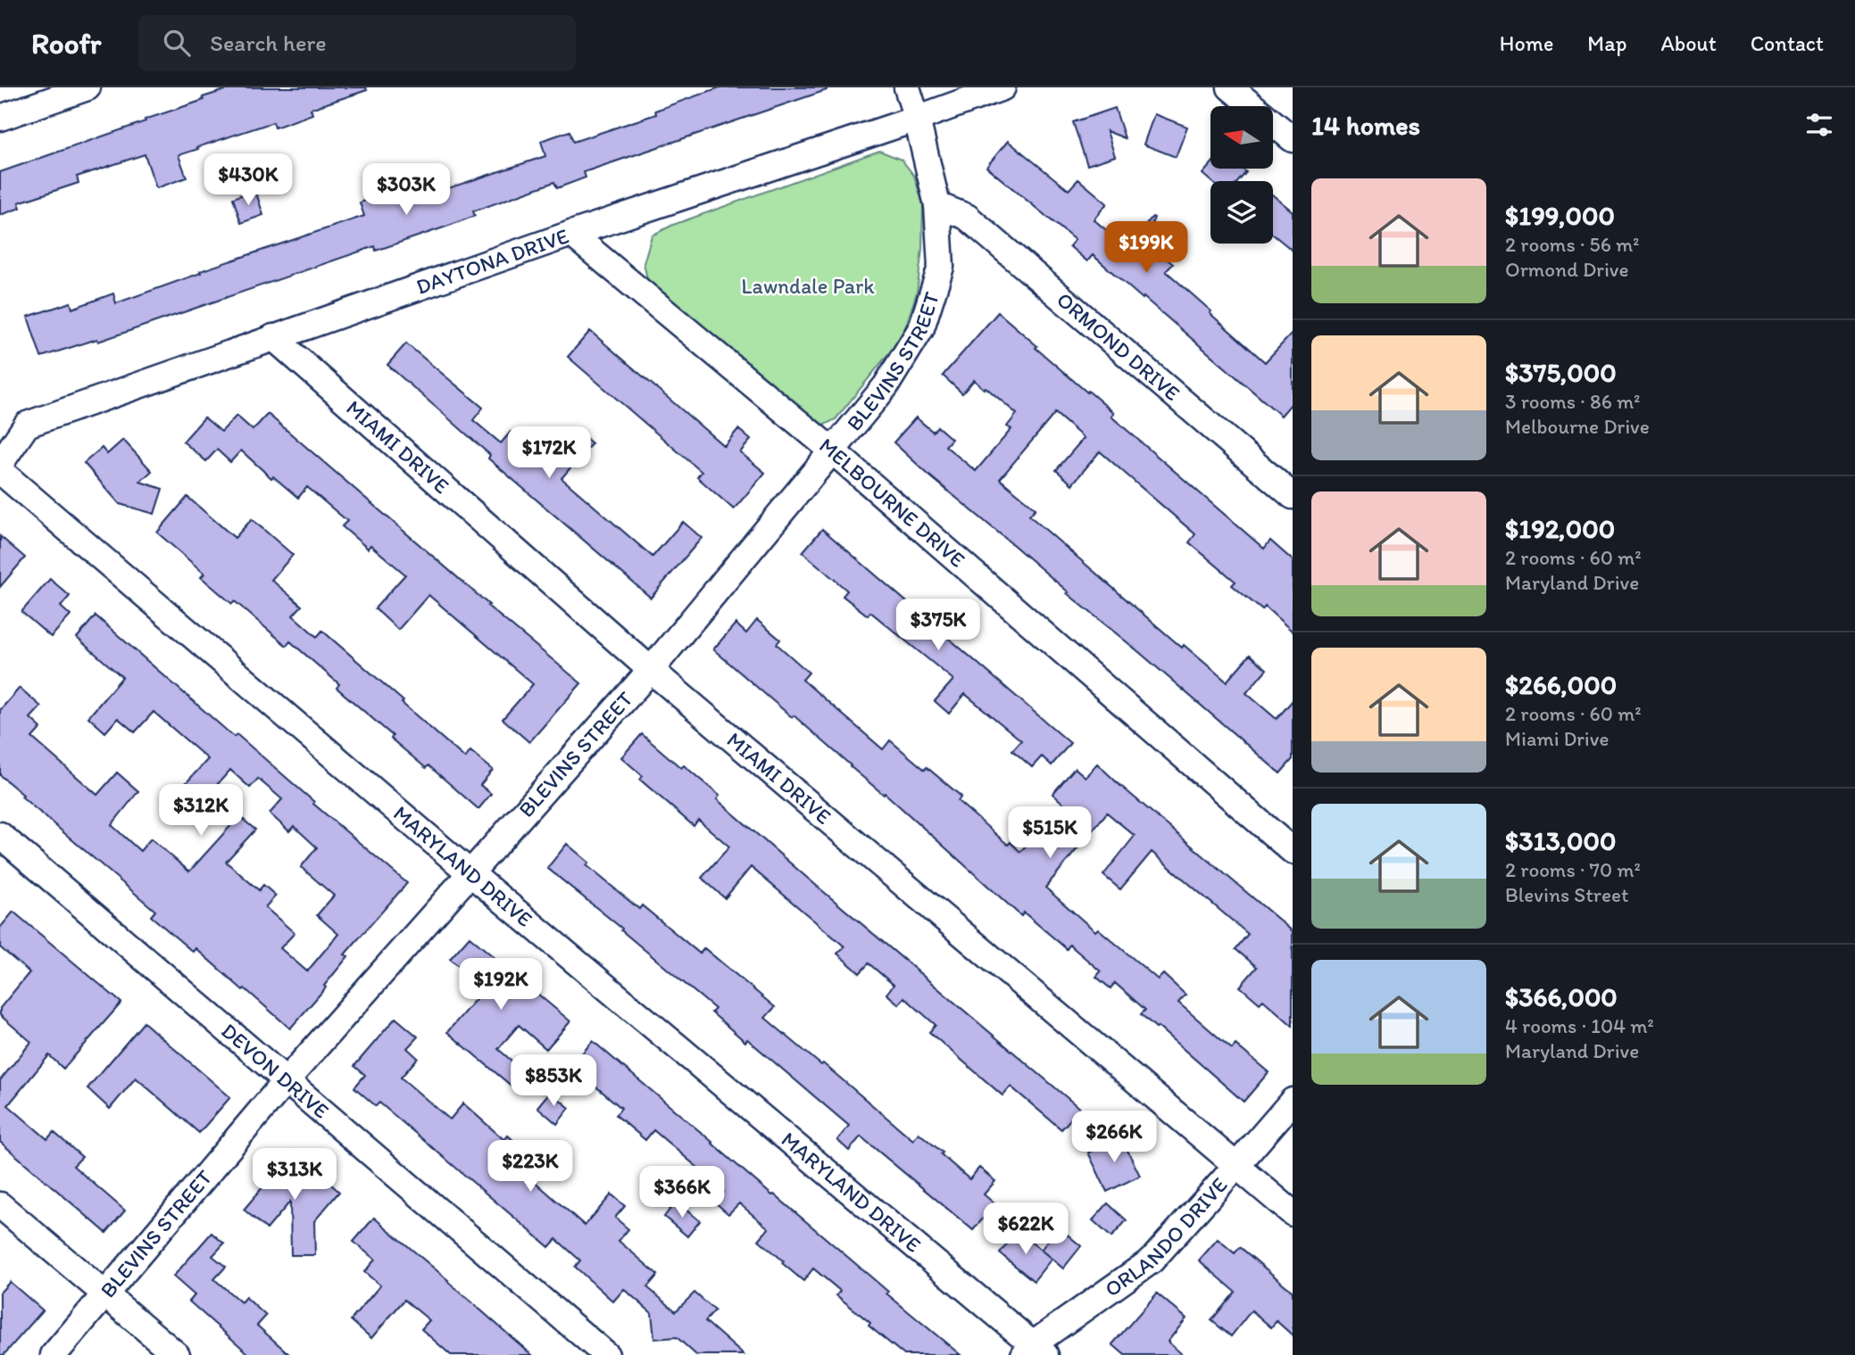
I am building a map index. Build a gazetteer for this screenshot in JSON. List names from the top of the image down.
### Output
{
  "streets": {
    "street": [
      "DAYTONA DRIVE",
      "ORMOND DRIVE",
      "BLEVINS STREET",
      "MIAMI DRIVE",
      "MELBOURNE DRIVE",
      "MARYLAND DRIVE",
      "DEVON DRIVE",
      "ORLANDO DRIVE"
    ]
  },
  "crossings": [
    ["DAYTONA DRIVE", "BLEVINS STREET"],
    ["DAYTONA DRIVE", "MIAMI DRIVE"],
    ["DAYTONA DRIVE", "MELBOURNE DRIVE"],
    ["ORMOND DRIVE", "BLEVINS STREET"],
    ["BLEVINS STREET", "MIAMI DRIVE"],
    ["BLEVINS STREET", "MELBOURNE DRIVE"],
    ["BLEVINS STREET", "MARYLAND DRIVE"],
    ["BLEVINS STREET", "DEVON DRIVE"],
    ["MIAMI DRIVE", "ORLANDO DRIVE"],
    ["MARYLAND DRIVE", "ORLANDO DRIVE"]
  ],
  "parks": ["Lawndale Park"],
  "north": "left",
  "page": {
    "header": "Roofr",
    "search": "Search here",
    "nav": [
      "Home",
      "Map",
      "About",
      "Contact"
    ],
    "heading": "14 homes",
    "price": [
      "$430K",
      "$303K",
      "$199K",
      "$172K",
      "$375K",
      "$312K",
      "$515K",
      "$192K",
      "$853K",
      "$266K",
      "$223K",
      "$313K",
      "$366K",
      "$622K"
    ],
    "list": [
      {
        "name": "$199,000",
        "note": "2 rooms · 56 m² · Ormond Drive"
      },
      {
        "name": "$375,000",
        "note": "3 rooms · 86 m² · Melbourne Drive"
      },
      {
        "name": "$192,000",
        "note": "2 rooms · 60 m² · Maryland Drive"
      },
      {
        "name": "$266,000",
        "note": "2 rooms · 60 m² · Miami Drive"
      },
      {
        "name": "$313,000",
        "note": "2 rooms · 70 m² · Blevins Street"
      },
      {
        "name": "$366,000",
        "note": "4 rooms · 104 m² · Maryland Drive"
      }
    ]
  }
}
